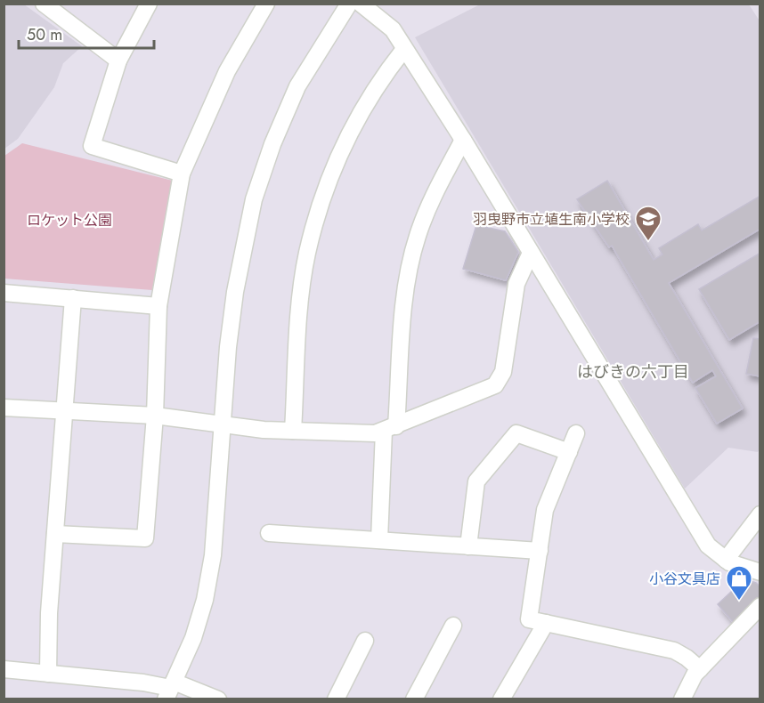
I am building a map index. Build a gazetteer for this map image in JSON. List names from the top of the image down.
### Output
{
  "districts": ["はびきの六丁目"],
  "parks": ["ロケット公園"],
  "places": {
    "school or university": ["羽曳野市立埴生南小学校"],
    "shop": ["小谷文具店"]
  },
  "scale_bar": "50 m"
}
